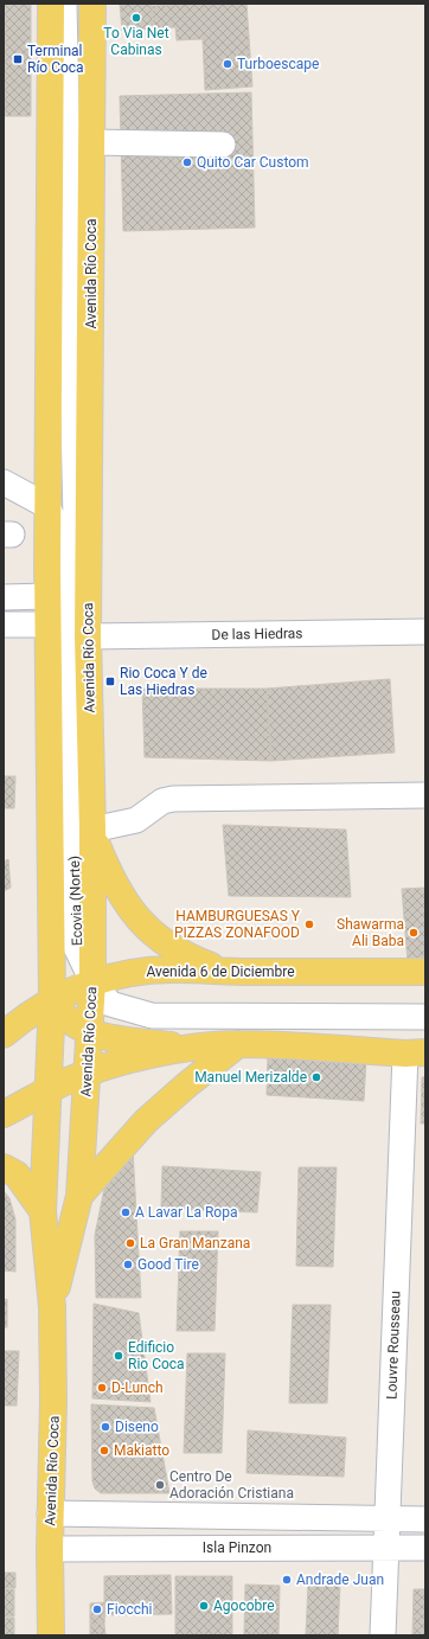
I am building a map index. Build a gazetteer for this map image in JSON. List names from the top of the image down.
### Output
{
  "streets": {
    "main road": ["Avenida Río Coca", "Avenida 6 de Diciembre"],
    "street": [
      "De las Hiedras",
      "Ecovia (Norte)",
      "Louvre Rousseau",
      "Isla Pinzon"
    ]
  },
  "crossings": [
    ["Avenida Río Coca", "De las Hiedras"],
    ["Avenida Río Coca", "Ecovia (Norte)"],
    ["Avenida Río Coca", "Avenida 6 de Diciembre"],
    ["Avenida Río Coca", "Isla Pinzon"],
    ["Ecovia (Norte)", "Avenida 6 de Diciembre"],
    ["Louvre Rousseau", "Isla Pinzon"]
  ],
  "places": {
    "other": [
      "To Via Net Cabinas",
      "Turboescape",
      "Quito Car Custom",
      "HAMBURGUESAS Y PIZZAS ZONAFOOD",
      "Shawarma Ali Baba",
      "Manuel Merizalde",
      "A Lavar La Ropa",
      "La Gran Manzana",
      "Good Tire",
      "Edificio Rio Coca",
      "D-Lunch",
      "Diseno",
      "Makiatto",
      "Centro De Adoración Cristiana",
      "Andrade Juan",
      "Agocobre",
      "Fiocchi"
    ],
    "transit": ["Terminal Río Coca", "Rio Coca Y de Las Hiedras"]
  }
}
